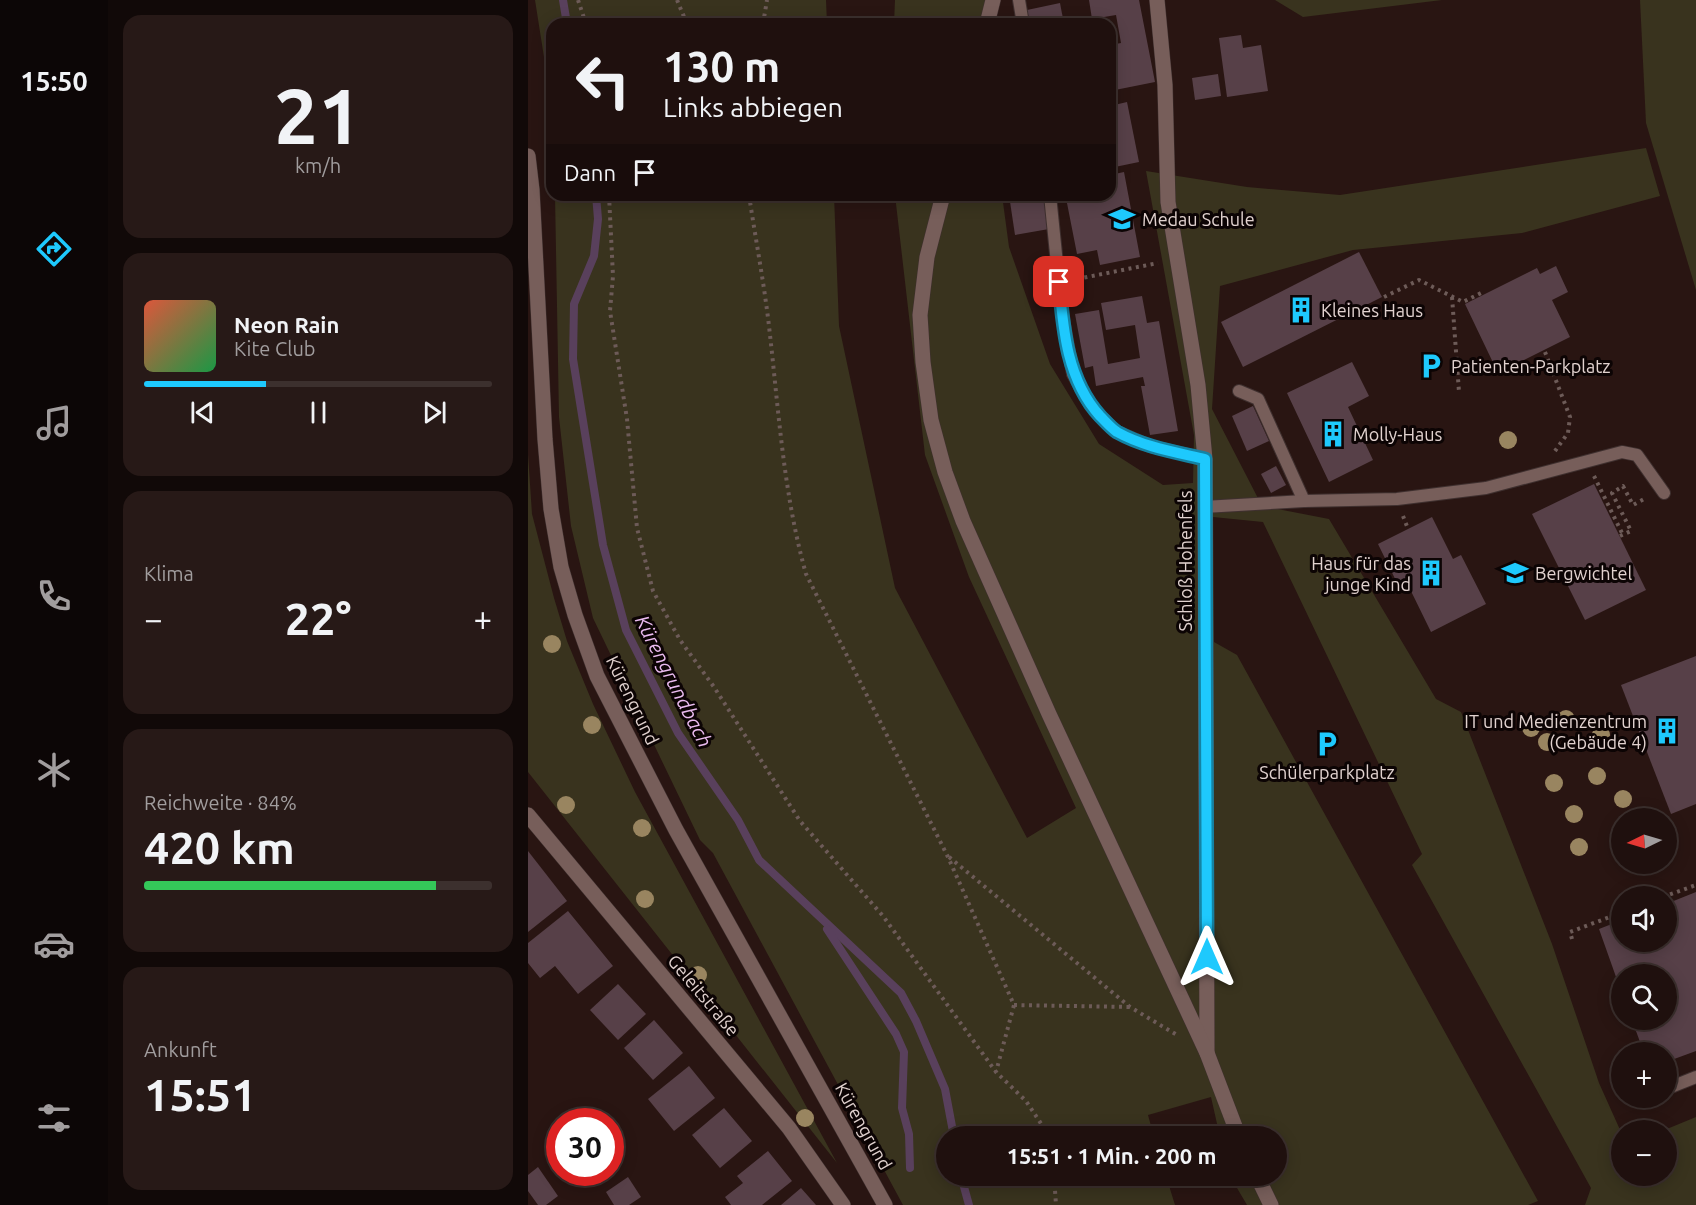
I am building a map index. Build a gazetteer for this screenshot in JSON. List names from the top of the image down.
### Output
{
  "streets": {
    "street": ["Schloß Hohenfels", "Kürengrund", "Geleitstraße"]
  },
  "water": ["Kürengrundbach"],
  "places": {
    "school or university": ["Medau Schule", "Bergwichtel"],
    "building": [
      "Kleines Haus",
      "Molly-Haus",
      "Haus für das junge Kind",
      "IT und Medienzentrum (Gebäude 4)"
    ],
    "parking": ["Patienten-Parkplatz", "Schülerparkplatz"]
  },
  "north": "left",
  "page": {
    "tabs": "15:50",
    "tile": [
      ["21", "km/h"],
      "Klima",
      ["Reichweite · 84%", "420 km"],
      ["Ankunft", "15:51"]
    ],
    "turn": ["130 m", "Links abbiegen"],
    "then": "Dann",
    "song": ["Neon Rain", "Kite Club"],
    "heat": ["−", "22°", "+"],
    "map_buttons": ["+", "−"],
    "limit": "30",
    "trip": "15:51 · 1 Min. · 200 m"
  }
}
